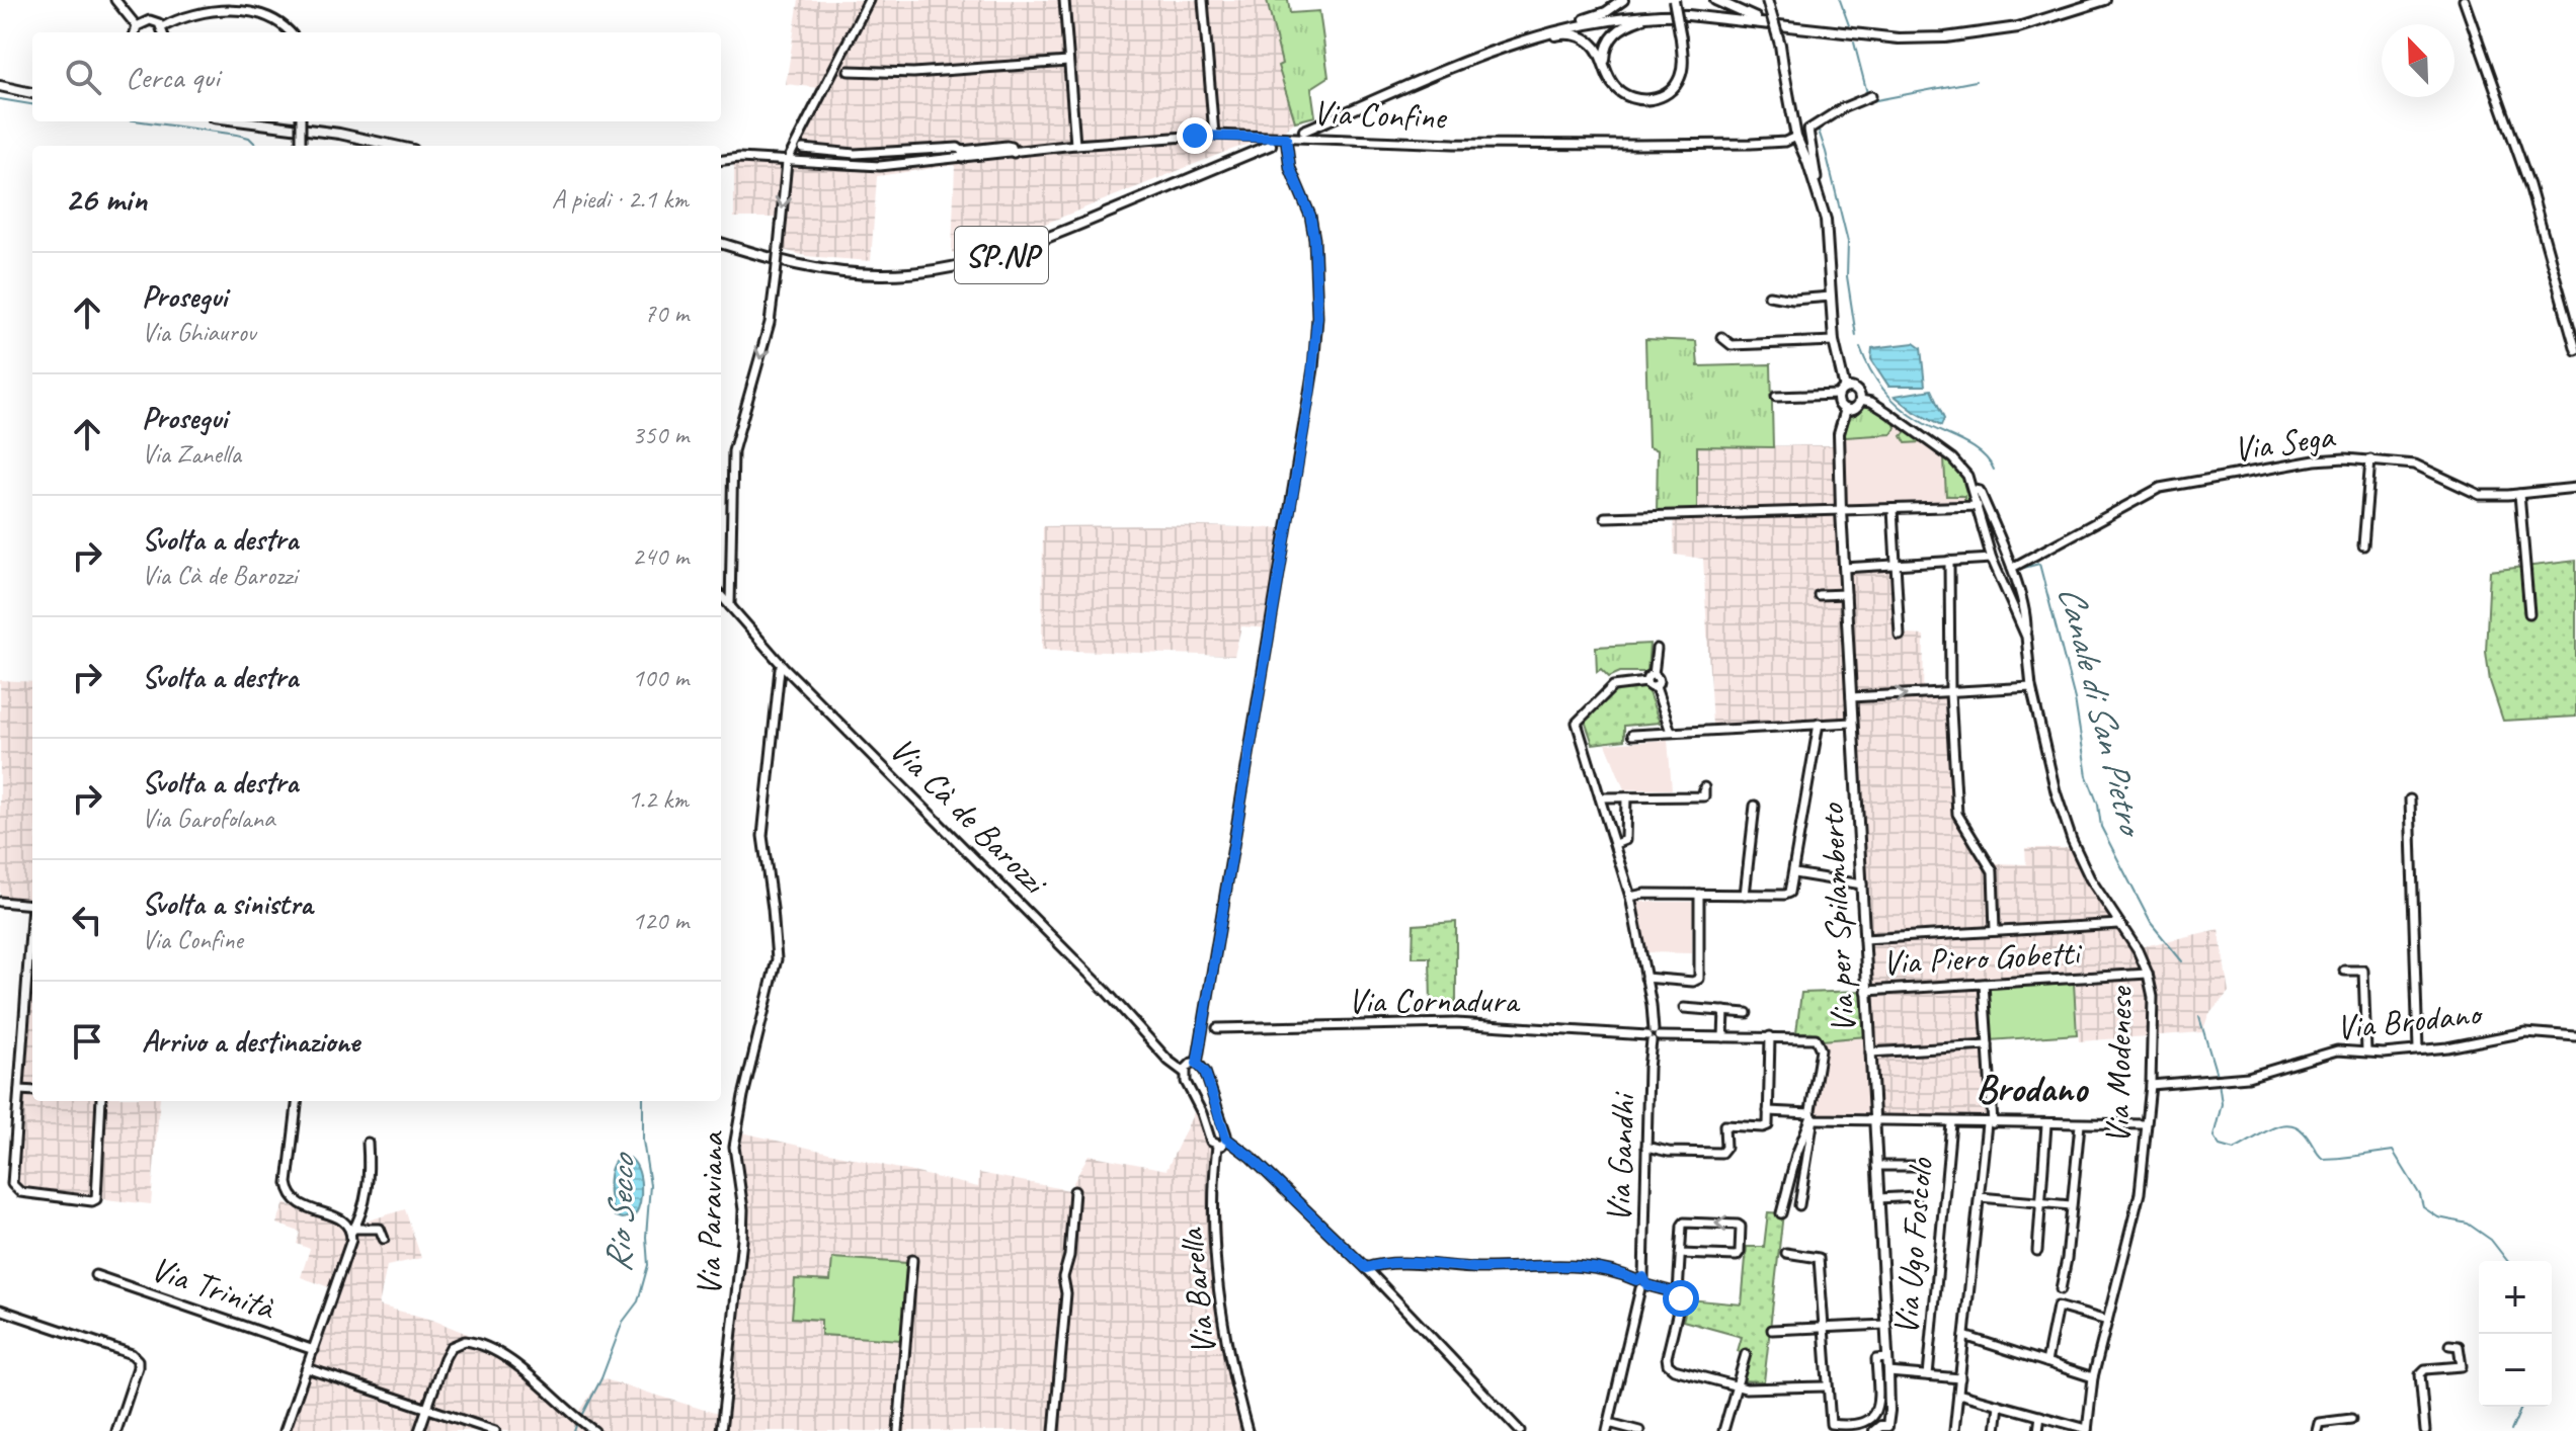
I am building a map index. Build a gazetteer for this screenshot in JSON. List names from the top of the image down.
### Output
{
  "streets": {
    "main road": ["SP.NP", "Via per Spilamberto"],
    "street": [
      "Via Confine",
      "Via Sega",
      "Via Cà de Barozzi",
      "Via Piero Gobetti",
      "Via Cornadura",
      "Via Brodano",
      "Via Modenese",
      "Via Gandhi",
      "Via Paraviana",
      "Via Ugo Foscolo",
      "Via Trinità",
      "Via Barella"
    ]
  },
  "crossings": [
    ["Via Cà de Barozzi", "Via Paraviana"],
    ["Via per Spilamberto", "Via Piero Gobetti"],
    ["Via per Spilamberto", "Via Modenese"],
    ["Via Piero Gobetti", "Via Modenese"],
    ["Via Cornadura", "Via Gandhi"],
    ["Via Brodano", "Via Modenese"]
  ],
  "districts": ["Brodano"],
  "water": ["Canale di San Pietro", "Rio Secco"],
  "north": "top left",
  "page": {
    "search": "Cerca qui",
    "heading": ["26 min", "A piedi · 2.1 km"],
    "list": [
      ["Prosegui", "Via Ghiaurov", "70 m"],
      ["Prosegui", "Via Zanella", "350 m"],
      ["Svolta a destra", "Via Cà de Barozzi", "240 m"],
      ["Svolta a destra", "100 m"],
      ["Svolta a destra", "Via Garofolana", "1.2 km"],
      ["Svolta a sinistra", "Via Confine", "120 m"],
      "Arrivo a destinazione"
    ],
    "map_buttons": ["+", "−"]
  }
}
